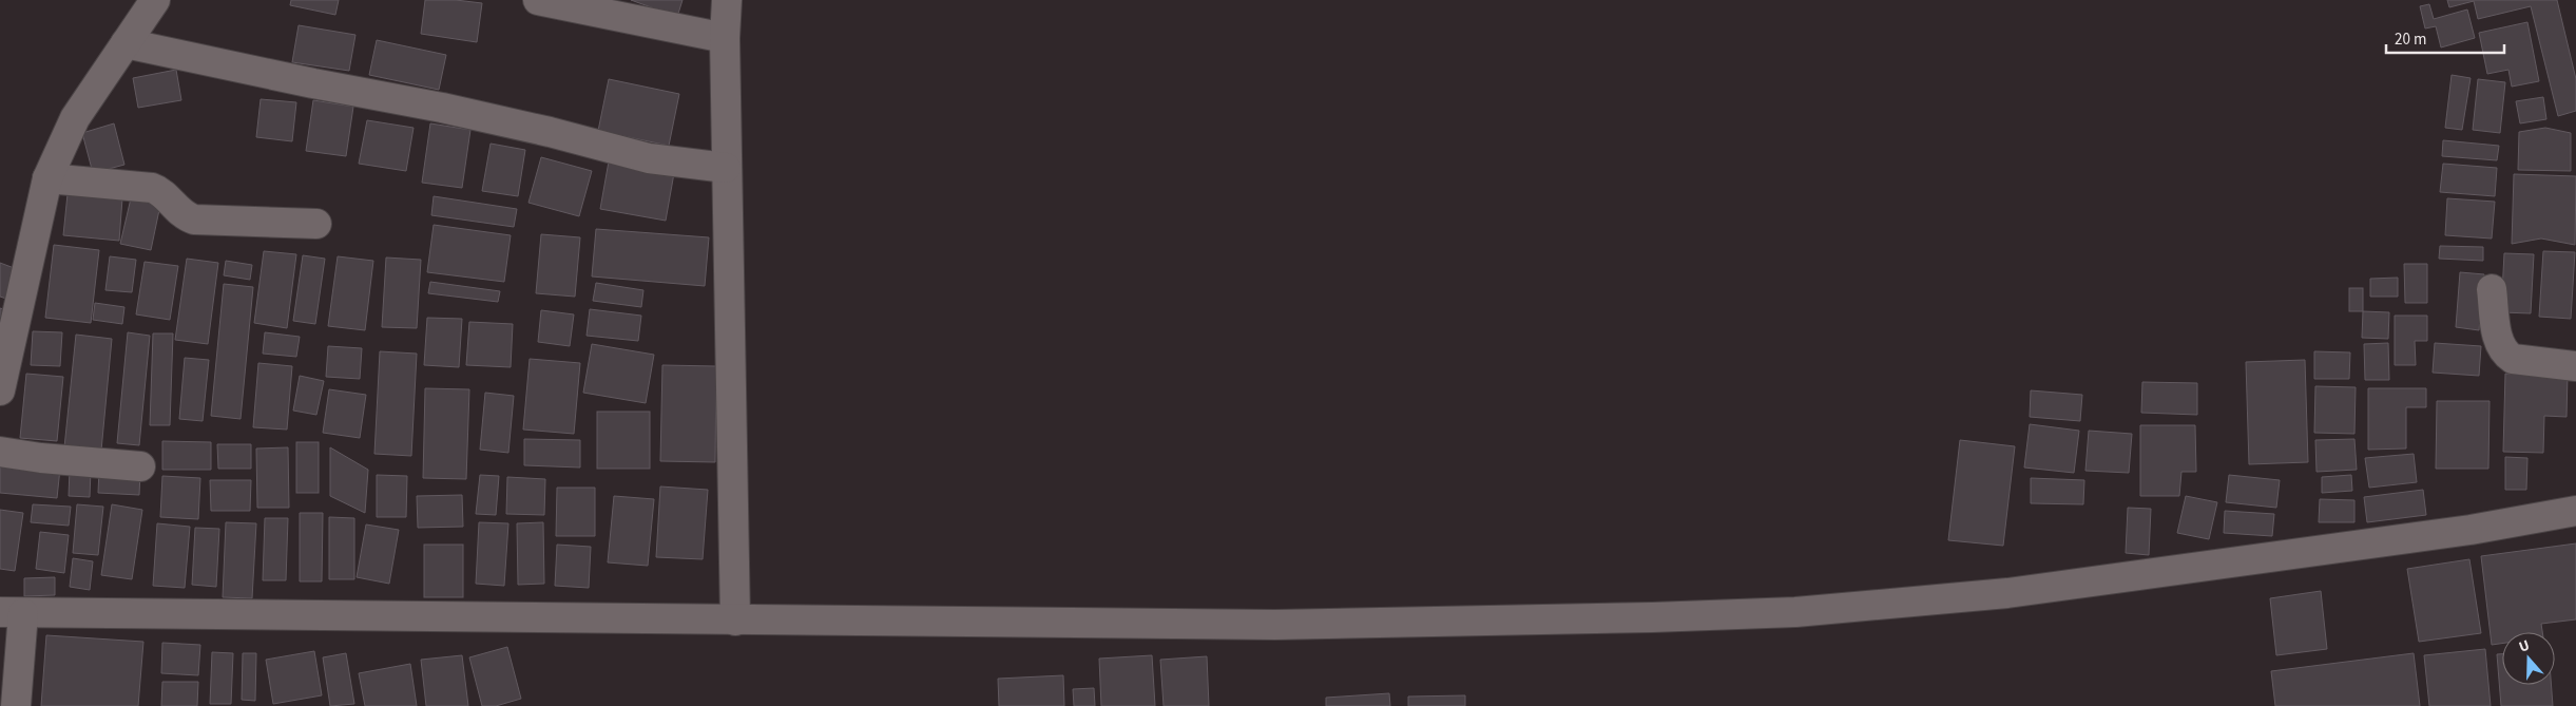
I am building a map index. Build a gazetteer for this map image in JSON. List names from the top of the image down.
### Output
{
  "scale_bar": "20 m",
  "north": "top"
}
